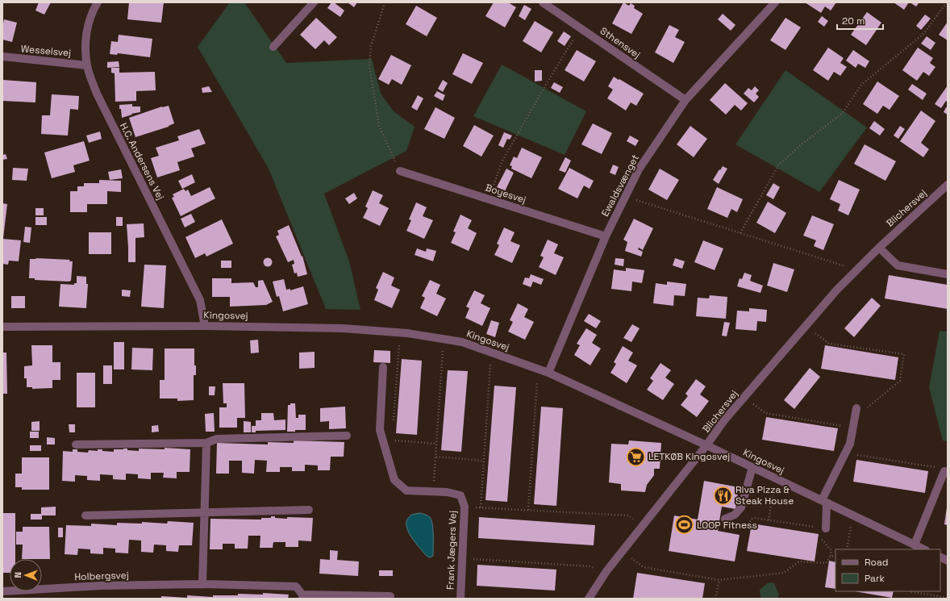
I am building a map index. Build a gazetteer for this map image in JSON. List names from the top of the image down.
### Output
{
  "streets": {
    "street": [
      "Sthensvej",
      "Wesselsvej",
      "H.C. Andersens Vej",
      "Ewaldsvænget",
      "Boyesvej",
      "Blichersvej",
      "Kingosvej",
      "Frank Jægers Vej",
      "Holbergsvej"
    ]
  },
  "crossings": [
    ["Sthensvej", "Ewaldsvænget"],
    ["Wesselsvej", "H.C. Andersens Vej"],
    ["H.C. Andersens Vej", "Kingosvej"],
    ["Ewaldsvænget", "Boyesvej"],
    ["Ewaldsvænget", "Kingosvej"],
    ["Blichersvej", "Kingosvej"]
  ],
  "places": {
    "supermarket": ["LETKØB Kingosvej"],
    "restaurant": ["Riva Pizza & Steak House"],
    "sports": ["LOOP Fitness"]
  },
  "legend": ["Road", "Park"],
  "scale_bar": "20 m",
  "north": "left"
}
